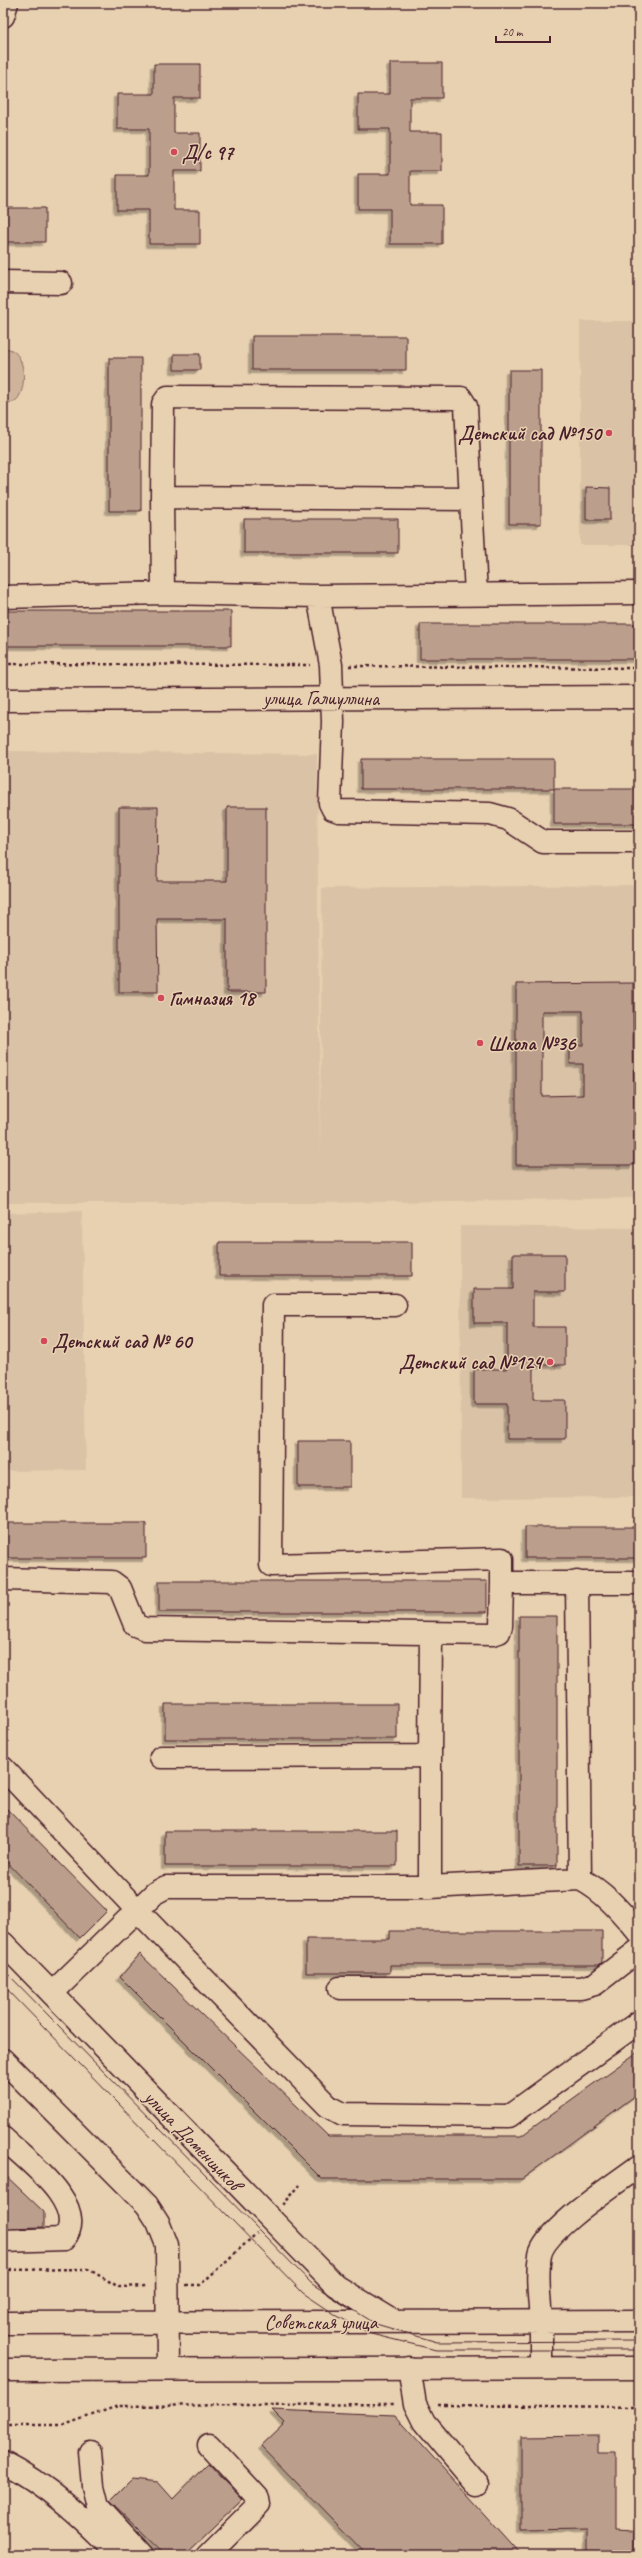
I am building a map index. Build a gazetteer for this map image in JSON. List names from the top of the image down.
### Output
{
  "streets": {
    "main road": ["улица Галиуллина", "улица Доменщиков", "Советская улица"]
  },
  "crossings": [
    ["улица Доменщиков", "Советская улица"]
  ],
  "places": [
    "Д/с 97",
    "Детский сад №150",
    "Гимназия 18",
    "Школа №36",
    "Детский сад № 60",
    "Детский сад №124"
  ],
  "scale_bar": "20 m"
}
